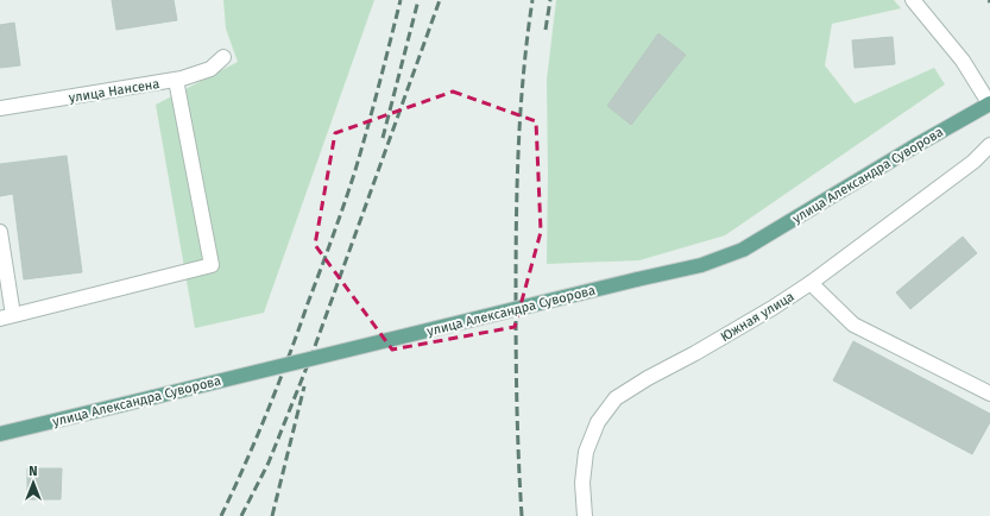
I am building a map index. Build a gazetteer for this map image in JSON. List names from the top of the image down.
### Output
{
  "streets": {
    "main road": ["улица Александра Суворова"],
    "street": ["улица Нансена", "Южная улица"]
  },
  "north": "top"
}
